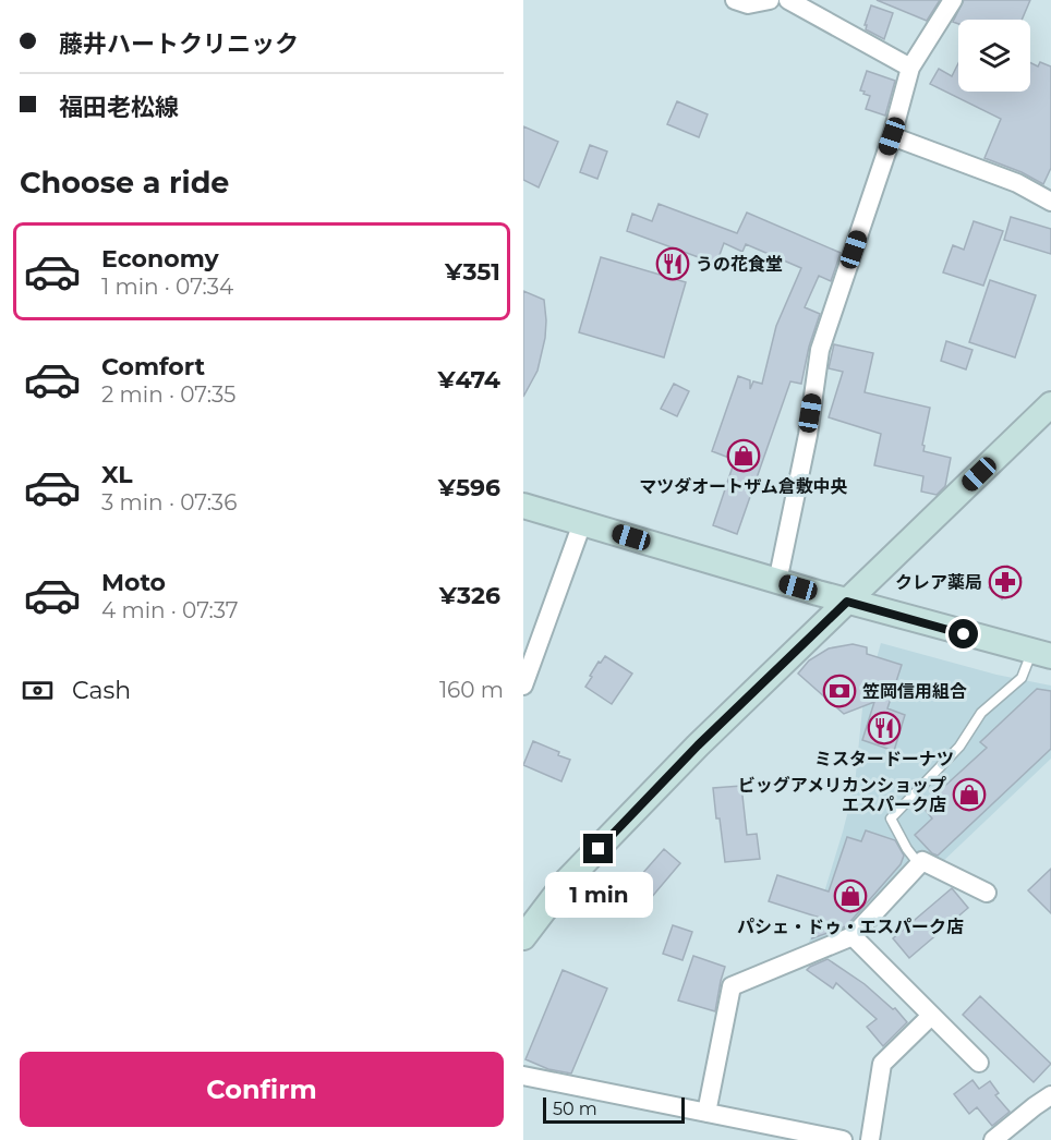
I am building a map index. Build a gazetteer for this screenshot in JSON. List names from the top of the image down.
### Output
{
  "places": {
    "restaurant": ["うの花食堂", "ミスタードーナツ"],
    "shop": ["マツダオートザム倉敷中央", "ビッグアメリカンショップ エスパーク店", "パシェ・ドゥ・エスパーク店"],
    "pharmacy": ["クレア薬局"],
    "bank": ["笠岡信用組合"]
  },
  "scale_bar": "50 m",
  "page": {
    "banner": ["藤井ハートクリニック", "福田老松線"],
    "heading": "Choose a ride",
    "list": [
      {
        "name": "Economy",
        "note": "1 min · 07:34",
        "value": "¥351"
      },
      {
        "name": "Comfort",
        "note": "2 min · 07:35",
        "value": "¥474"
      },
      {
        "name": "XL",
        "note": "3 min · 07:36",
        "value": "¥596"
      },
      {
        "name": "Moto",
        "note": "4 min · 07:37",
        "value": "¥326"
      }
    ],
    "pay": ["Cash", "160 m"],
    "bubble": "1 min",
    "buttons": "Confirm",
    "scale": "50 m"
  }
}
